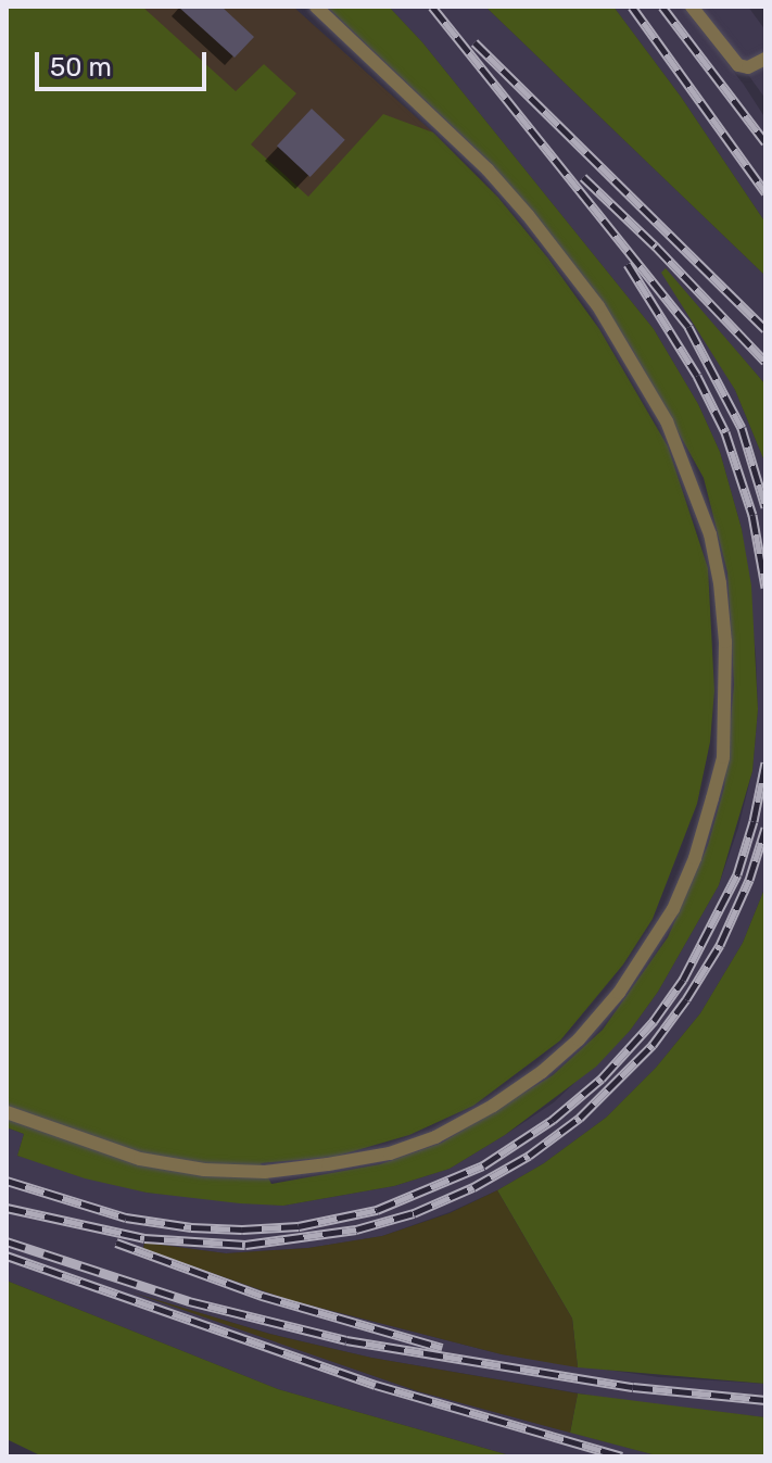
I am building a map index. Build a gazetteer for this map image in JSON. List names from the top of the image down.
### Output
{
  "scale_bar": "50 m"
}
